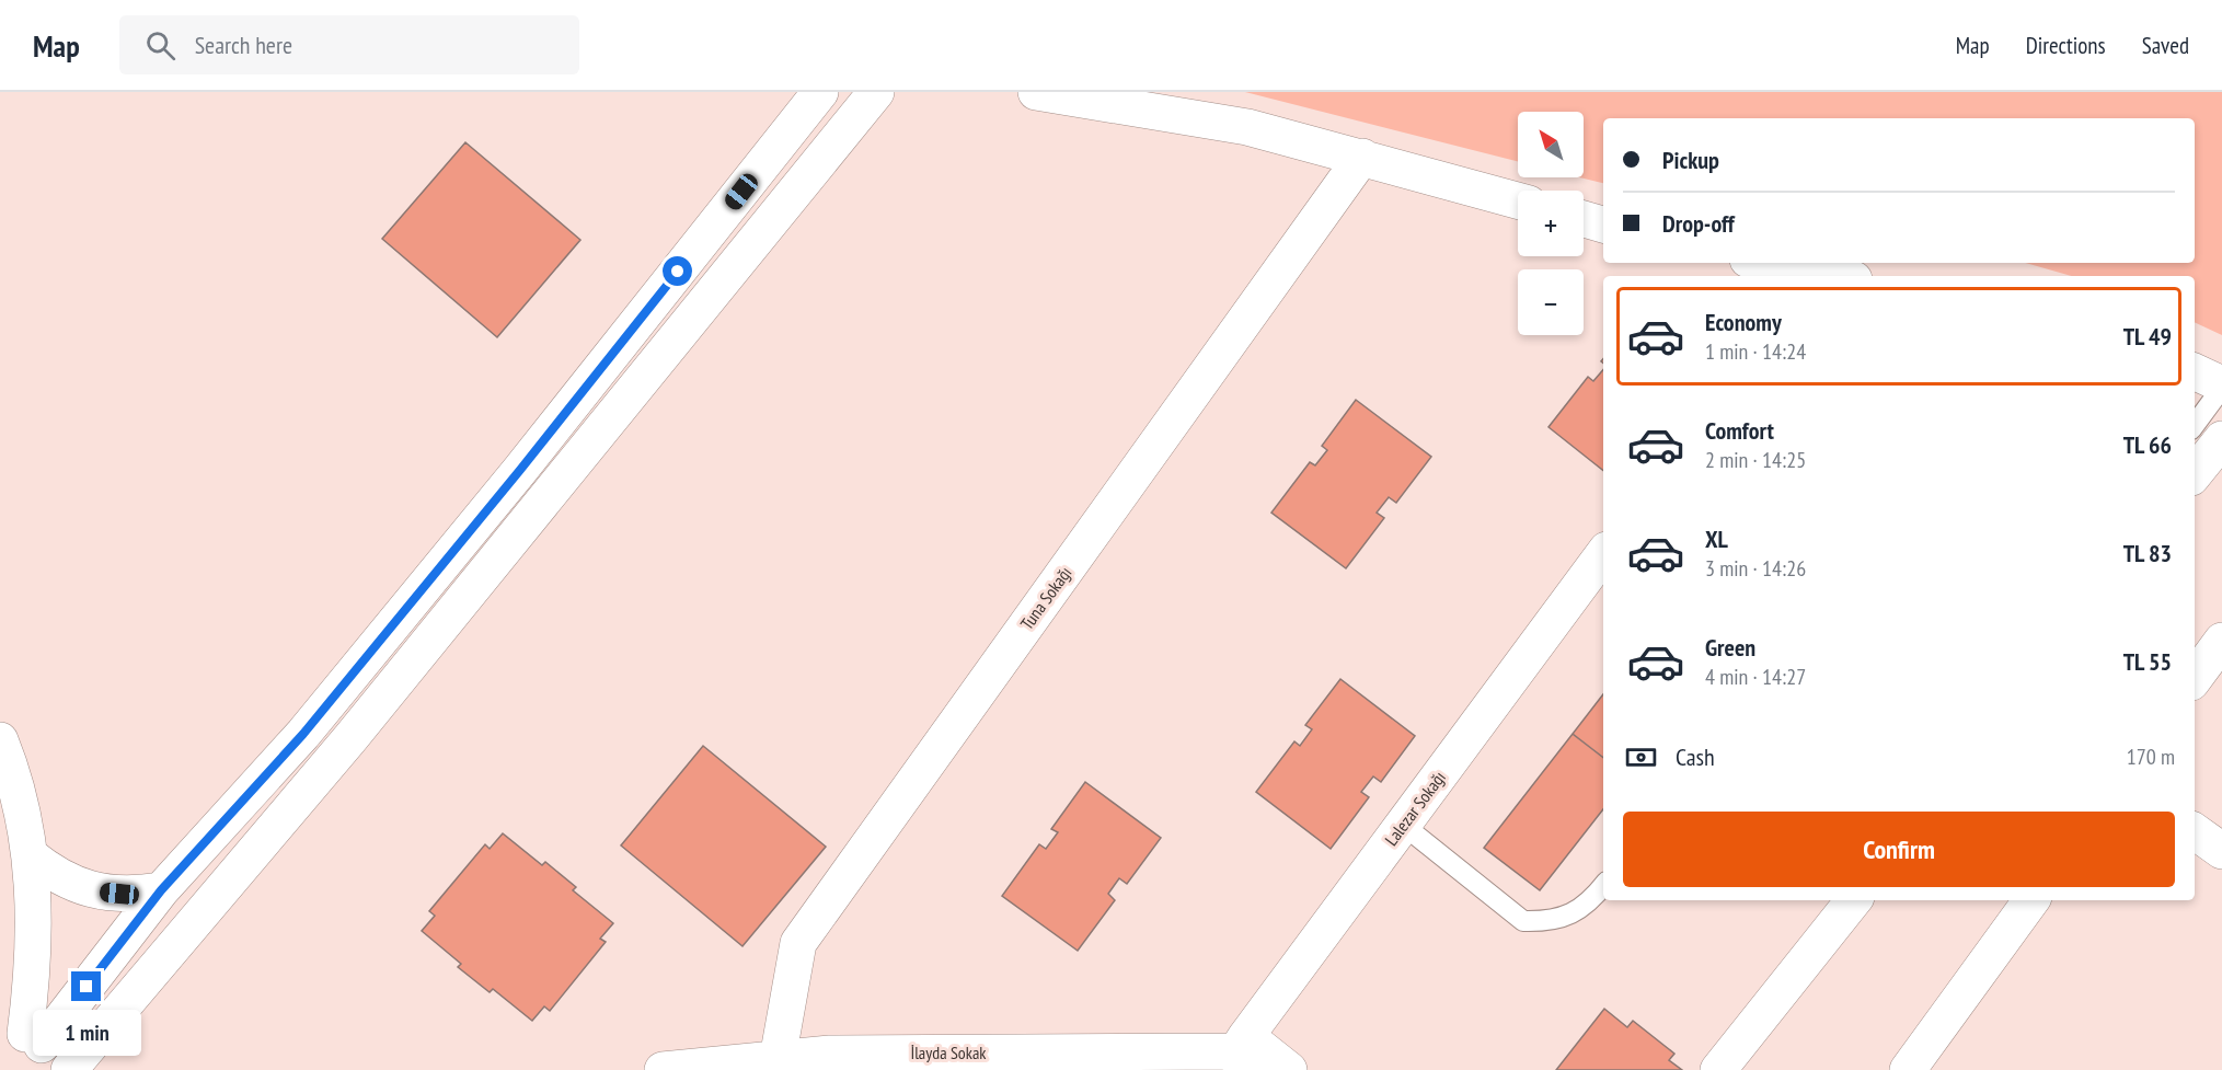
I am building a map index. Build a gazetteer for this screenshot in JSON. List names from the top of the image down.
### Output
{
  "streets": {
    "street": ["Tuna Sokağı", "Lalezar Sokağı", "İlayda Sokak"]
  },
  "crossings": [
    ["Tuna Sokağı", "İlayda Sokak"],
    ["Lalezar Sokağı", "İlayda Sokak"]
  ],
  "north": "top left",
  "page": {
    "header": "Map",
    "search": "Search here",
    "nav": ["Map", "Directions", "Saved"],
    "map_buttons": ["+", "−"],
    "banner": ["Pickup", "Drop-off"],
    "list": [
      {
        "name": "Economy",
        "note": "1 min · 14:24",
        "value": "TL 49"
      },
      {
        "name": "Comfort",
        "note": "2 min · 14:25",
        "value": "TL 66"
      },
      {
        "name": "XL",
        "note": "3 min · 14:26",
        "value": "TL 83"
      },
      {
        "name": "Green",
        "note": "4 min · 14:27",
        "value": "TL 55"
      }
    ],
    "pay": ["Cash", "170 m"],
    "buttons": "Confirm",
    "bubble": "1 min"
  }
}
